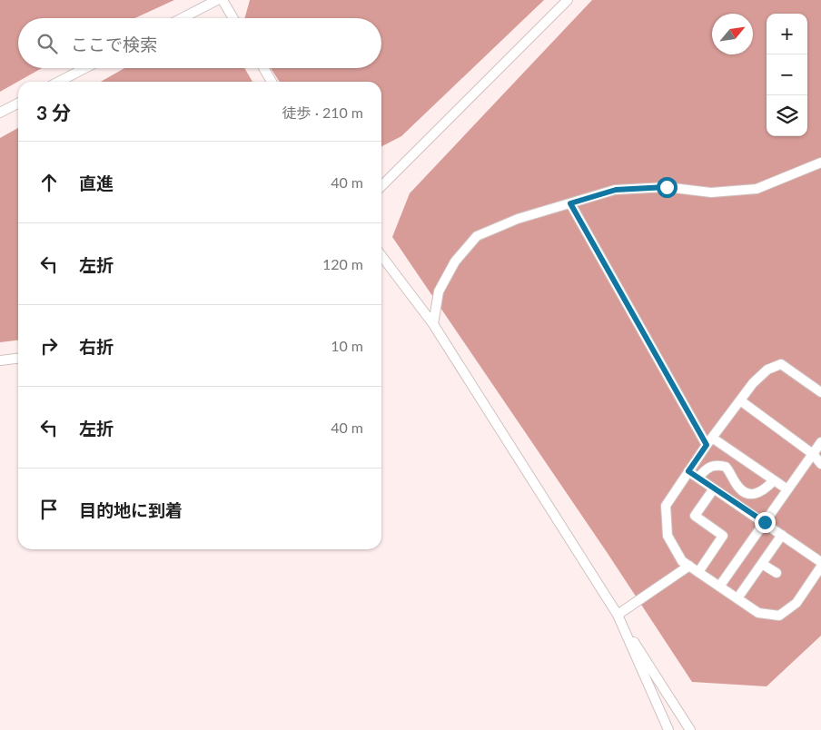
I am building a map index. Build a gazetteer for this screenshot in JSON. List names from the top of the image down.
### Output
{
  "north": "top right",
  "page": {
    "map_buttons": ["+", "−"],
    "search": "ここで検索",
    "heading": ["3 分", "徒歩 · 210 m"],
    "list": [
      ["直進", "40 m"],
      ["左折", "120 m"],
      ["右折", "10 m"],
      ["左折", "40 m"],
      "目的地に到着"
    ]
  }
}
